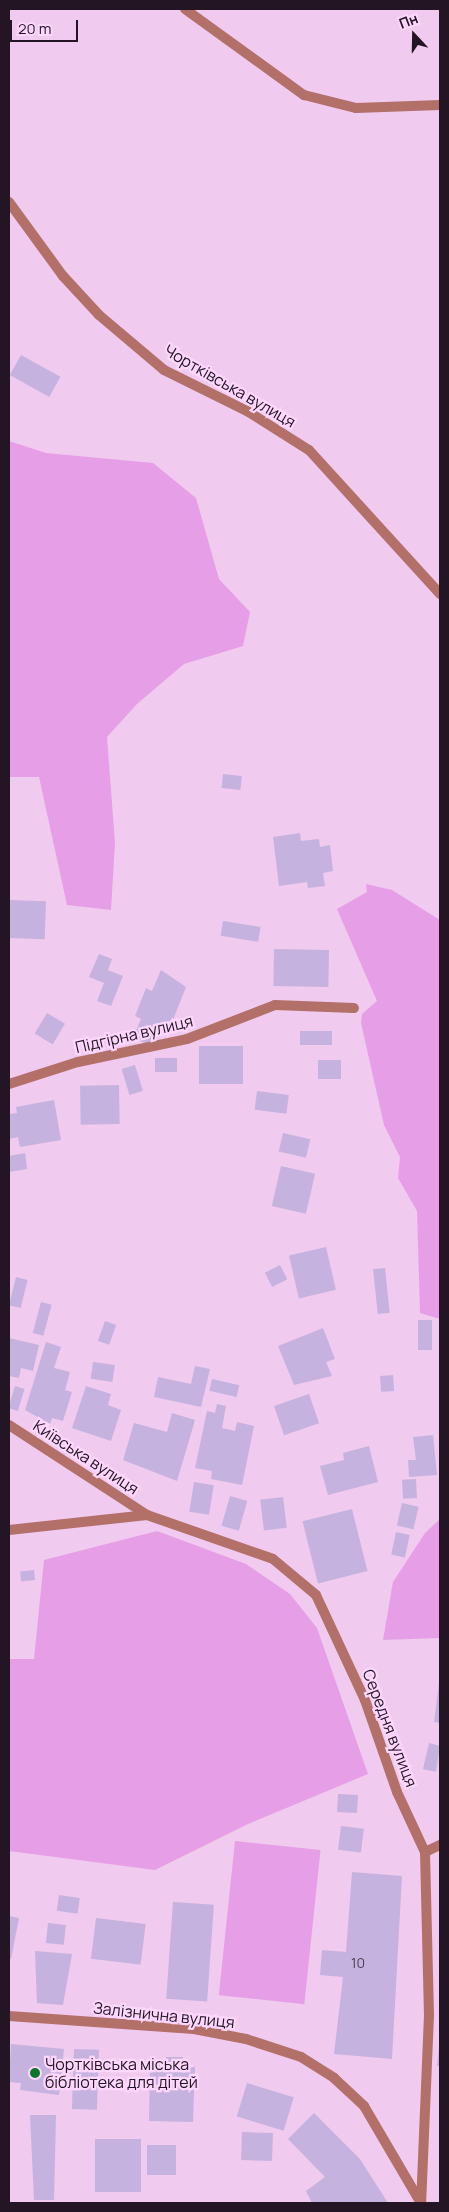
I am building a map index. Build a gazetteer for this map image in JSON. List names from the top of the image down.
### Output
{
  "streets": {
    "street": [
      "Чортківська вулиця",
      "Підгірна вулиця",
      "Київська вулиця",
      "Середня вулиця",
      "Залізнична вулиця"
    ]
  },
  "crossings": [
    ["Київська вулиця", "Середня вулиця"],
    ["Середня вулиця", "Залізнична вулиця"]
  ],
  "places": ["Чортківська міська бібліотека для дітей"],
  "house_numbers": ["10"],
  "scale_bar": "20 m",
  "north": "top"
}
